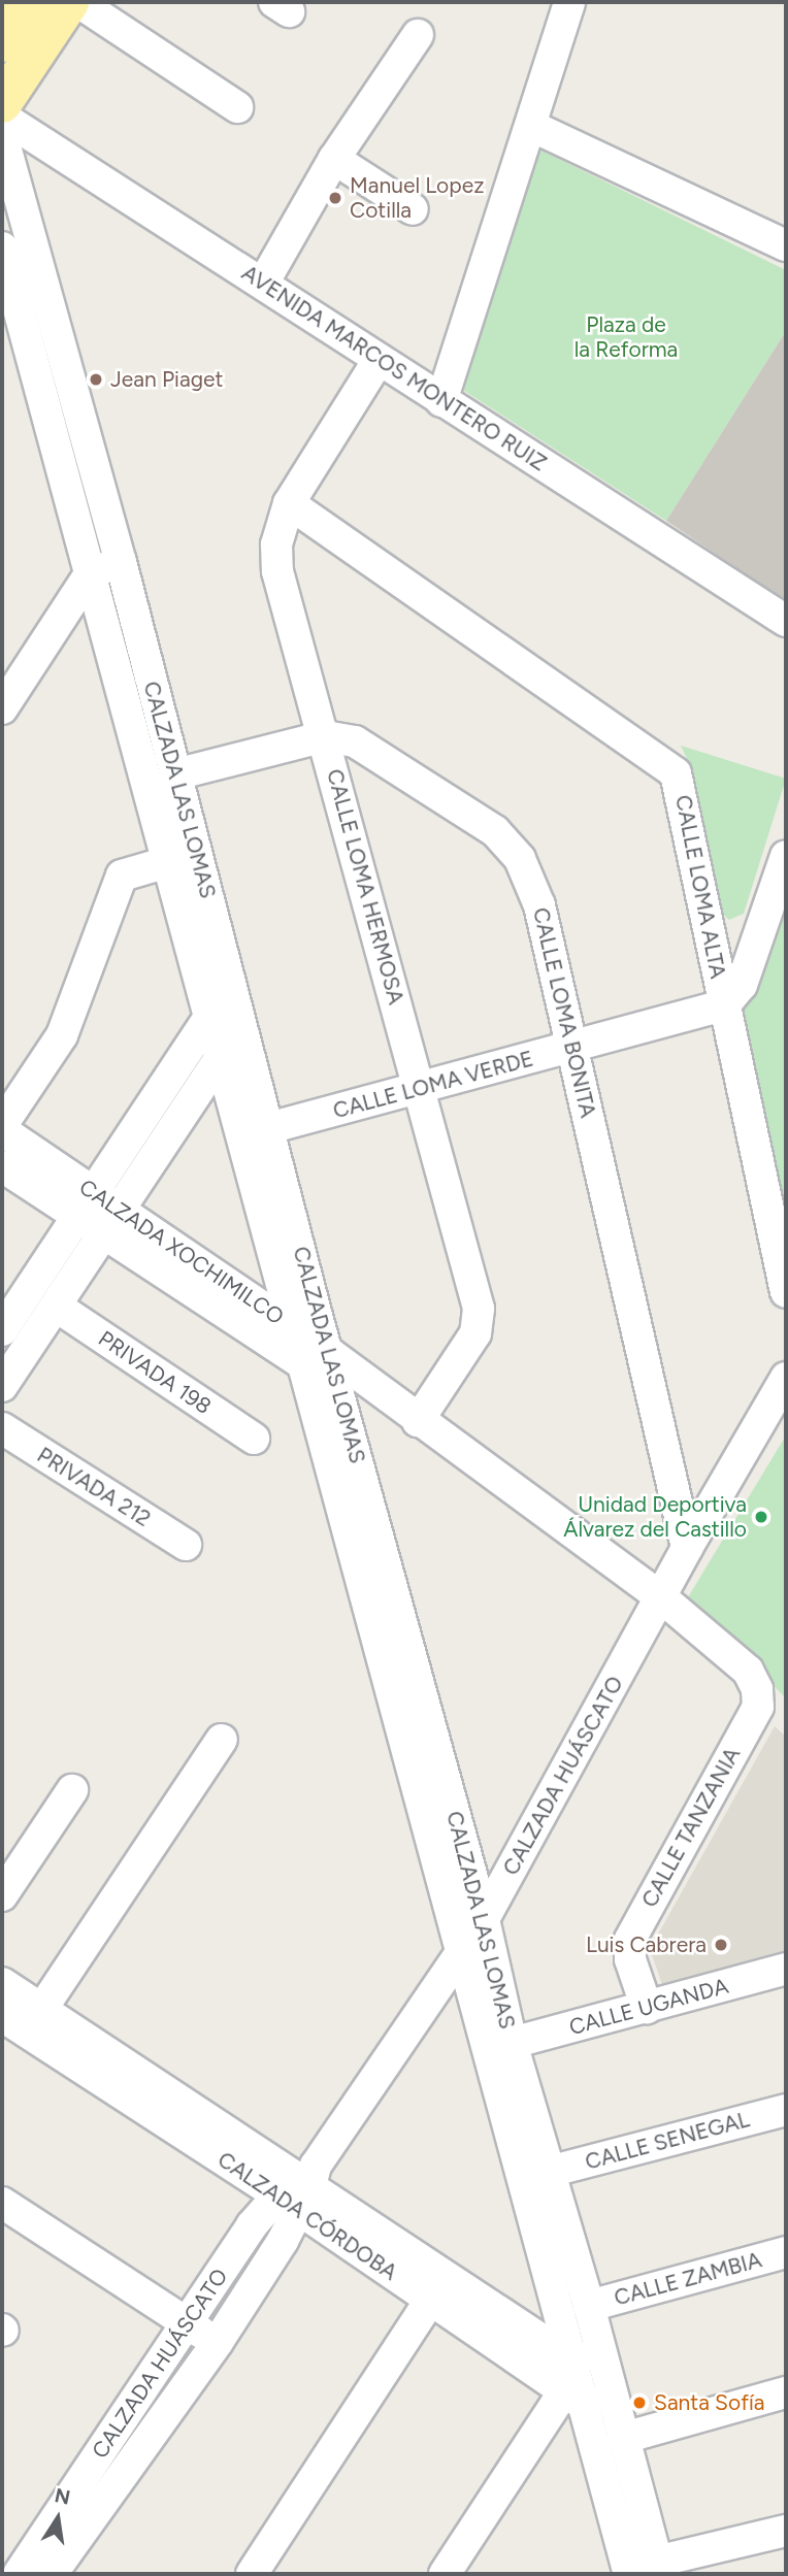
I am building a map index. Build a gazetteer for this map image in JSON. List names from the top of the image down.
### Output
{
  "streets": {
    "street": [
      "AVENIDA MARCOS MONTERO RUIZ",
      "CALZADA LAS LOMAS",
      "CALLE LOMA HERMOSA",
      "CALLE LOMA ALTA",
      "CALLE LOMA BONITA",
      "CALLE LOMA VERDE",
      "CALZADA XOCHIMILCO",
      "PRIVADA 198",
      "PRIVADA 212",
      "CALZADA HUÁSCATO",
      "CALLE TANZANIA",
      "CALLE UGANDA",
      "CALLE SENEGAL",
      "CALZADA CÓRDOBA",
      "CALLE ZAMBIA"
    ]
  },
  "crossings": [
    ["AVENIDA MARCOS MONTERO RUIZ", "CALLE LOMA HERMOSA"],
    ["CALZADA LAS LOMAS", "CALLE LOMA VERDE"],
    ["CALZADA LAS LOMAS", "CALZADA XOCHIMILCO"],
    ["CALZADA LAS LOMAS", "CALZADA HUÁSCATO"],
    ["CALZADA LAS LOMAS", "CALLE UGANDA"],
    ["CALZADA LAS LOMAS", "CALLE SENEGAL"],
    ["CALZADA LAS LOMAS", "CALZADA CÓRDOBA"],
    ["CALZADA LAS LOMAS", "CALLE ZAMBIA"],
    ["CALLE LOMA HERMOSA", "CALLE LOMA ALTA"],
    ["CALLE LOMA HERMOSA", "CALLE LOMA BONITA"],
    ["CALLE LOMA HERMOSA", "CALLE LOMA VERDE"],
    ["CALLE LOMA HERMOSA", "CALZADA XOCHIMILCO"],
    ["CALLE LOMA ALTA", "CALLE LOMA VERDE"],
    ["CALLE LOMA BONITA", "CALLE LOMA VERDE"],
    ["CALLE LOMA BONITA", "CALZADA HUÁSCATO"],
    ["CALZADA XOCHIMILCO", "CALZADA HUÁSCATO"],
    ["CALZADA XOCHIMILCO", "CALLE TANZANIA"],
    ["CALZADA HUÁSCATO", "CALZADA CÓRDOBA"],
    ["CALLE TANZANIA", "CALLE UGANDA"]
  ],
  "parks": ["Plaza de la Reforma"],
  "places": [
    "Manuel Lopez Cotilla",
    "Jean Piaget",
    "Unidad Deportiva Álvarez del Castillo",
    "Luis Cabrera",
    "Santa Sofía"
  ],
  "north": "top"
}
